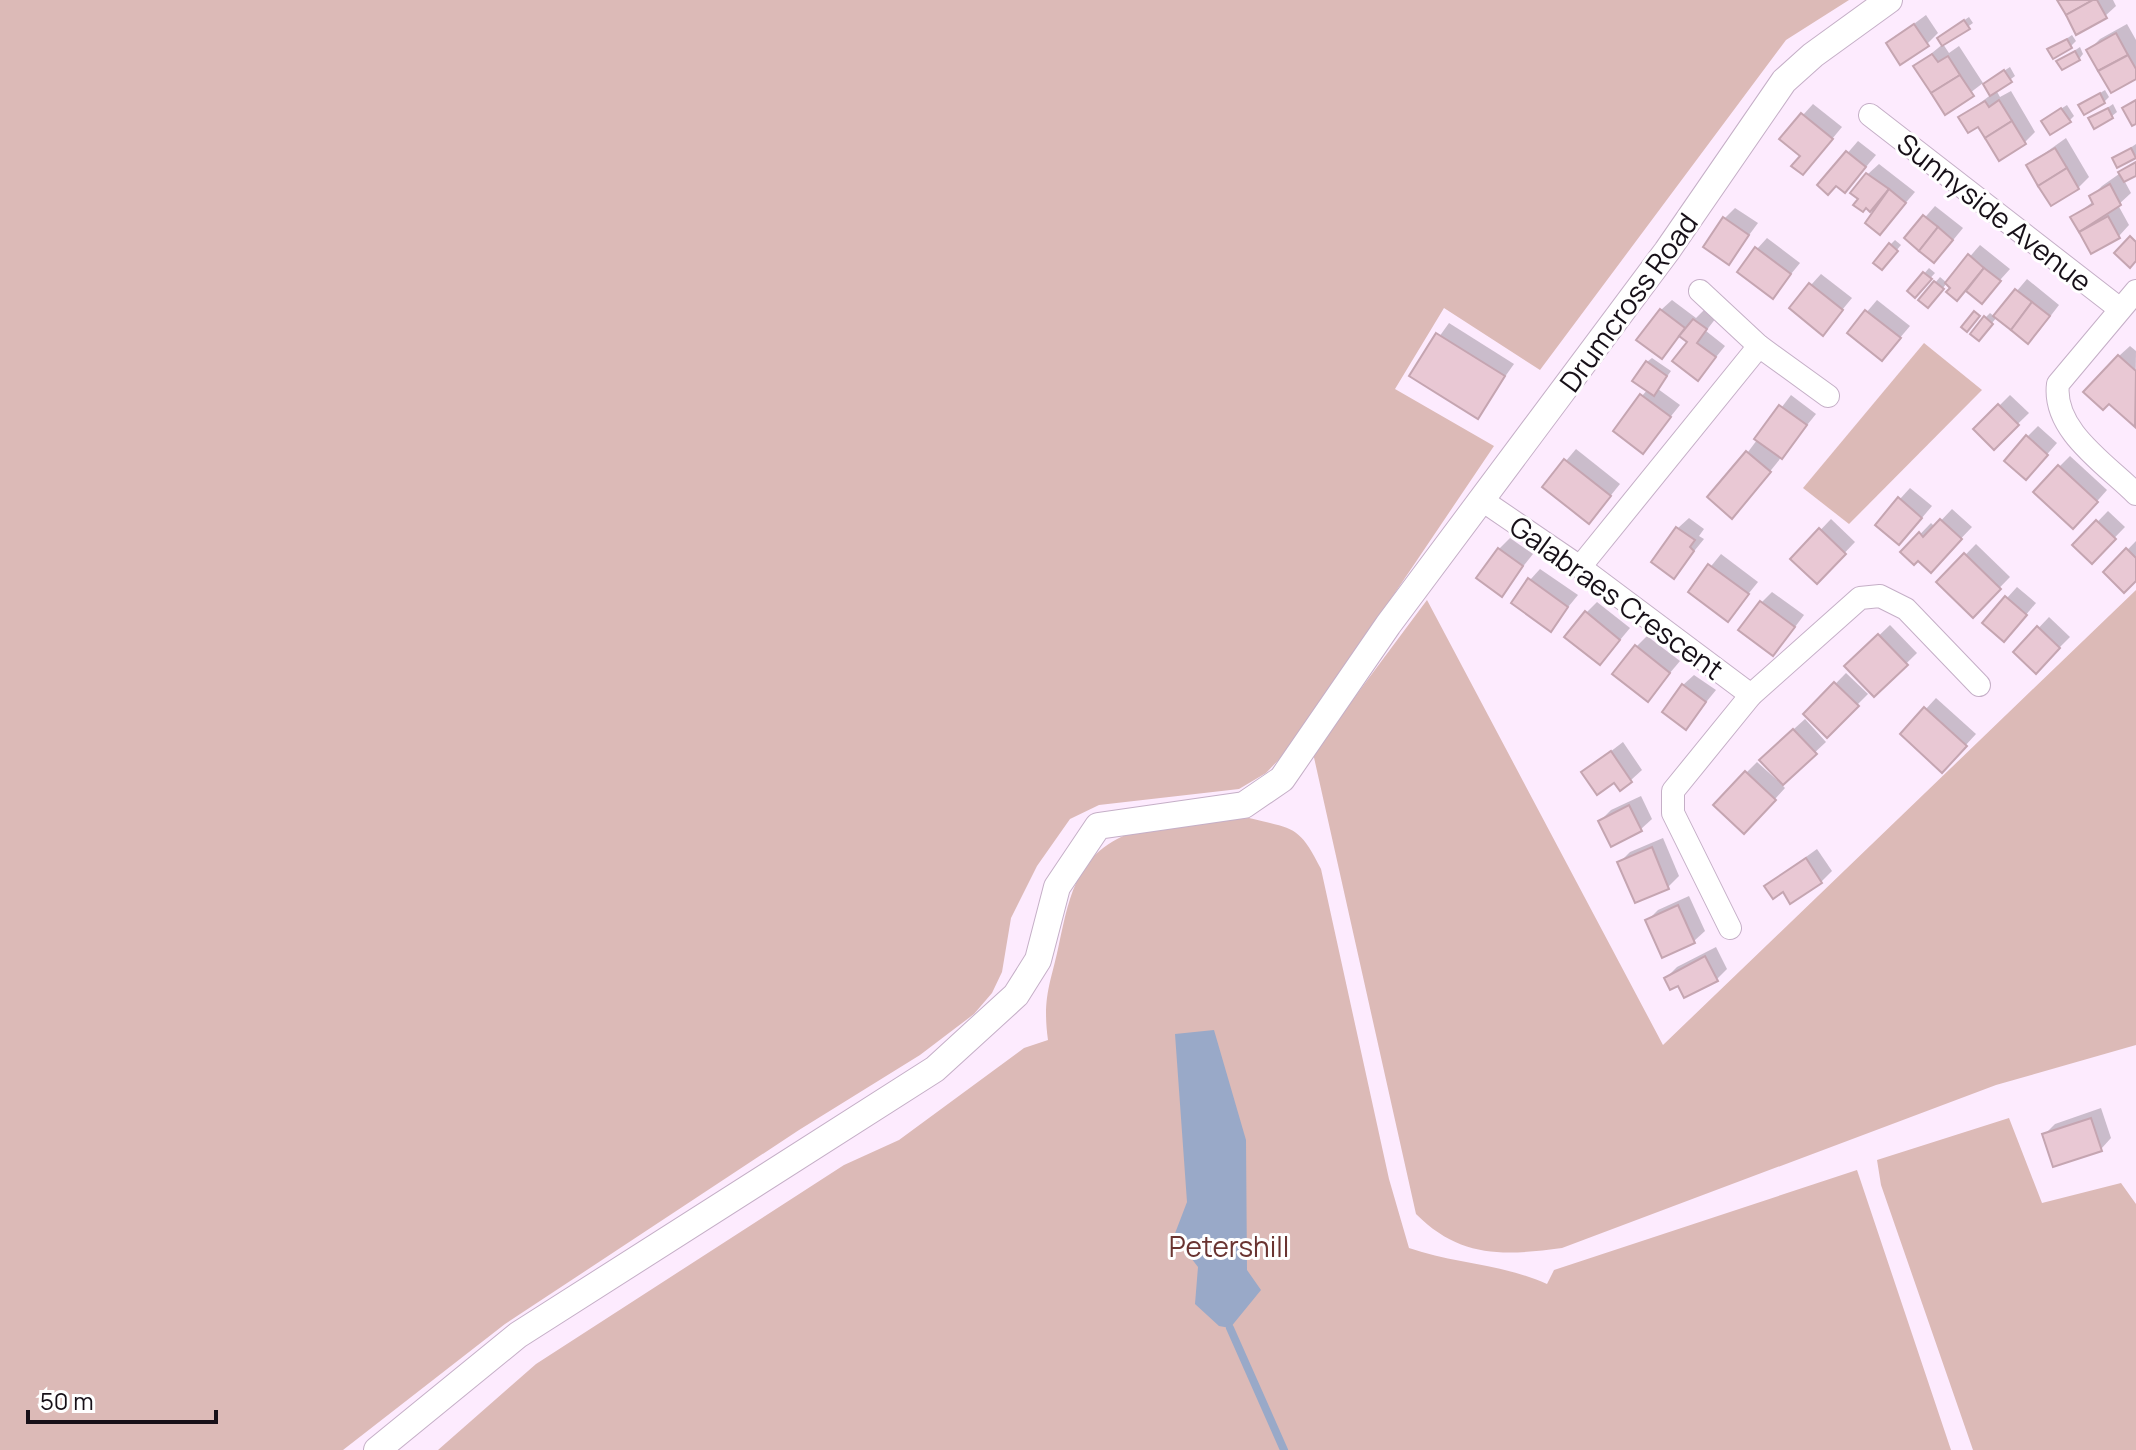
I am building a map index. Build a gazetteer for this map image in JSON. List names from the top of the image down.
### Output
{
  "streets": {
    "street": ["Sunnyside Avenue", "Drumcross Road", "Galabraes Crescent"]
  },
  "crossings": [
    ["Drumcross Road", "Galabraes Crescent"]
  ],
  "parks": ["Petershill"],
  "scale_bar": "50 m"
}
